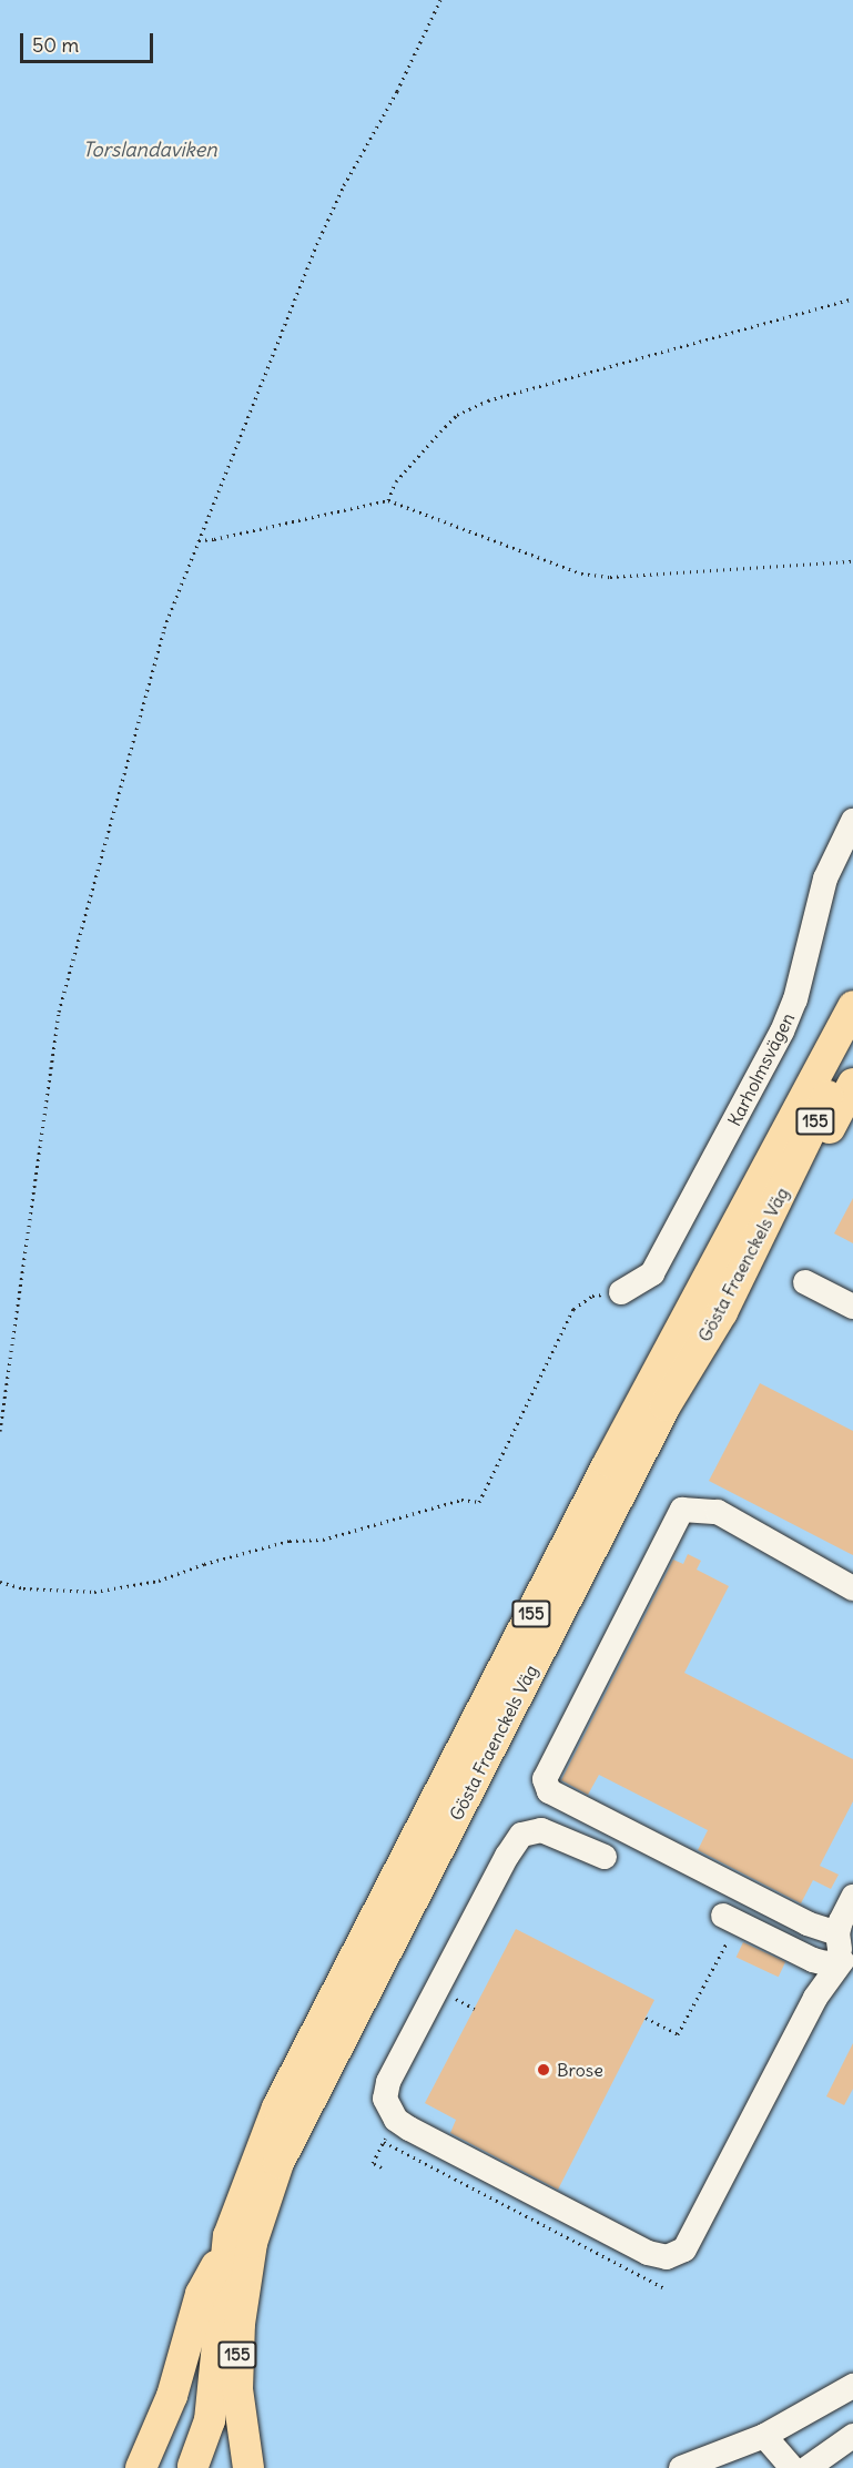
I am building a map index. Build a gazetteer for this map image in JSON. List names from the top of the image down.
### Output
{
  "streets": {
    "main road": ["155", "Gösta Fraenckels Väg"],
    "street": ["Karholmsvägen"]
  },
  "crossings": [
    ["155", "Gösta Fraenckels Väg"]
  ],
  "water": ["Torslandaviken"],
  "places": ["Brose"],
  "scale_bar": "50 m"
}
